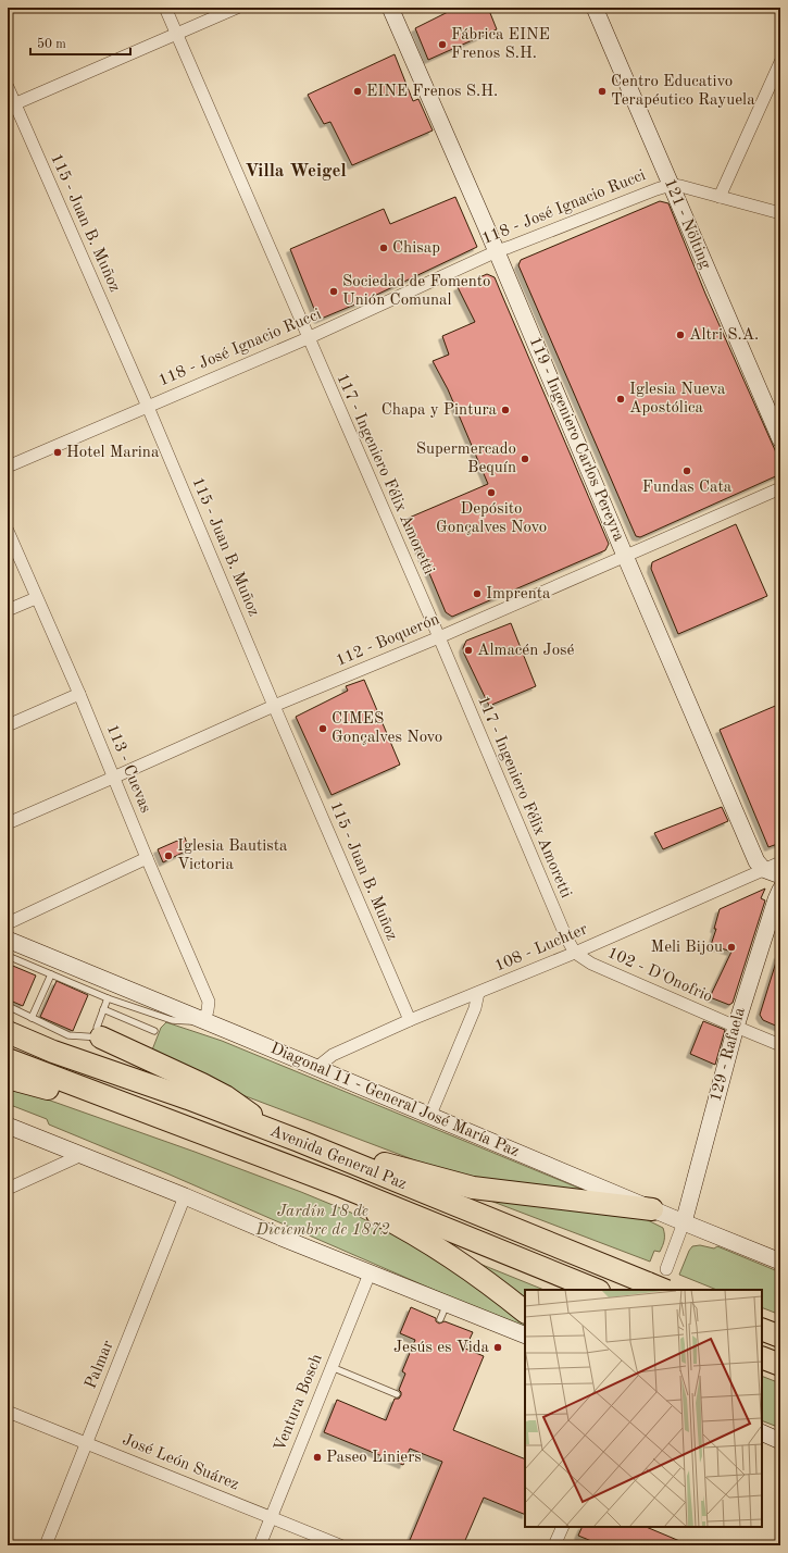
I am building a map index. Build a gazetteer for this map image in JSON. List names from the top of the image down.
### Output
{
  "streets": {
    "highway": ["Avenida General Paz"],
    "street": [
      "118 - José Ignacio Rucci",
      "115 - Juan B. Muñoz",
      "121 - Nölting",
      "119 - Ingeniero Carlos Pereyra",
      "117 - Ingeniero Félix Amoretti",
      "112 - Boquerón",
      "113 - Cuevas",
      "108 - Luchter",
      "102 - D'Onofrio",
      "129 - Rafaela",
      "Diagonal 11 - General José María Paz",
      "Palmar",
      "Ventura Bosch",
      "José León Suárez"
    ]
  },
  "crossings": [
    ["118 - José Ignacio Rucci", "115 - Juan B. Muñoz"],
    ["118 - José Ignacio Rucci", "121 - Nölting"],
    ["118 - José Ignacio Rucci", "119 - Ingeniero Carlos Pereyra"],
    ["118 - José Ignacio Rucci", "117 - Ingeniero Félix Amoretti"],
    ["115 - Juan B. Muñoz", "112 - Boquerón"],
    ["115 - Juan B. Muñoz", "108 - Luchter"],
    ["119 - Ingeniero Carlos Pereyra", "112 - Boquerón"],
    ["119 - Ingeniero Carlos Pereyra", "108 - Luchter"],
    ["117 - Ingeniero Félix Amoretti", "112 - Boquerón"],
    ["117 - Ingeniero Félix Amoretti", "108 - Luchter"],
    ["117 - Ingeniero Félix Amoretti", "102 - D'Onofrio"],
    ["112 - Boquerón", "113 - Cuevas"],
    ["113 - Cuevas", "Diagonal 11 - General José María Paz"],
    ["108 - Luchter", "102 - D'Onofrio"],
    ["108 - Luchter", "Diagonal 11 - General José María Paz"],
    ["102 - D'Onofrio", "129 - Rafaela"],
    ["129 - Rafaela", "Diagonal 11 - General José María Paz"],
    ["Palmar", "José León Suárez"],
    ["Ventura Bosch", "José León Suárez"]
  ],
  "districts": ["Villa Weigel"],
  "parks": ["Jardín 18 de Diciembre de 1872"],
  "places": [
    "Fábrica EINE Frenos S.H.",
    "EINE Frenos S.H.",
    "Centro Educativo Terapéutico Rayuela",
    "Chisap",
    "Sociedad de Fomento Unión Comunal",
    "Altri S.A.",
    "Iglesia Nueva Apostólica",
    "Chapa y Pintura",
    "Hotel Marina",
    "Supermercado Bequín",
    "Fundas Cata",
    "Depósito Gonçalves Novo",
    "Imprenta",
    "Almacén José",
    "CIMES Gonçalves Novo",
    "Iglesia Bautista Victoria",
    "Meli Bijou",
    "Jesús es Vida",
    "Paseo Liniers"
  ],
  "scale_bar": "50 m"
}
